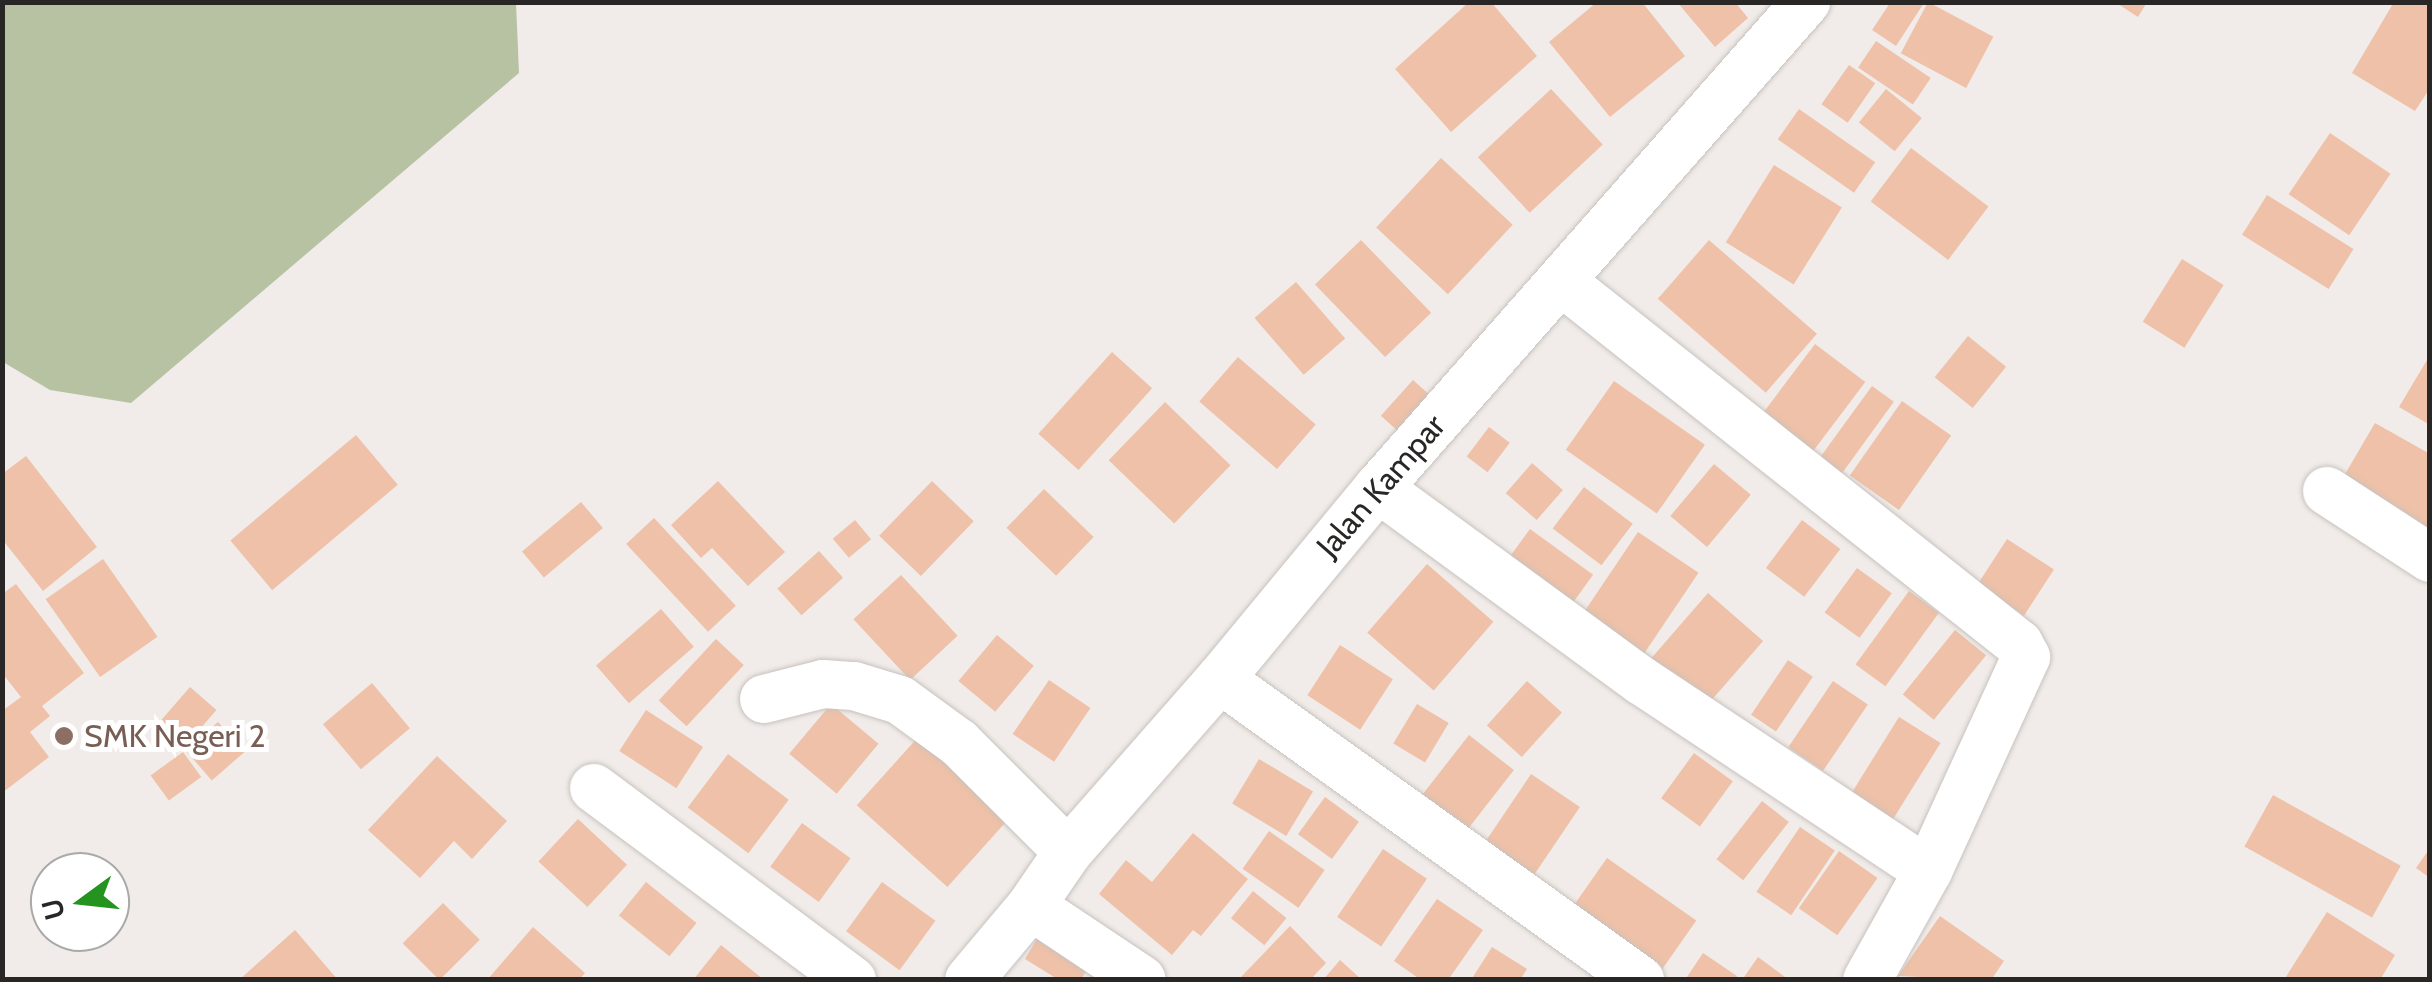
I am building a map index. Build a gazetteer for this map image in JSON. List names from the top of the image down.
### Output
{
  "streets": {
    "street": ["Jalan Kampar"]
  },
  "places": ["SMK Negeri 2"],
  "north": "left"
}
